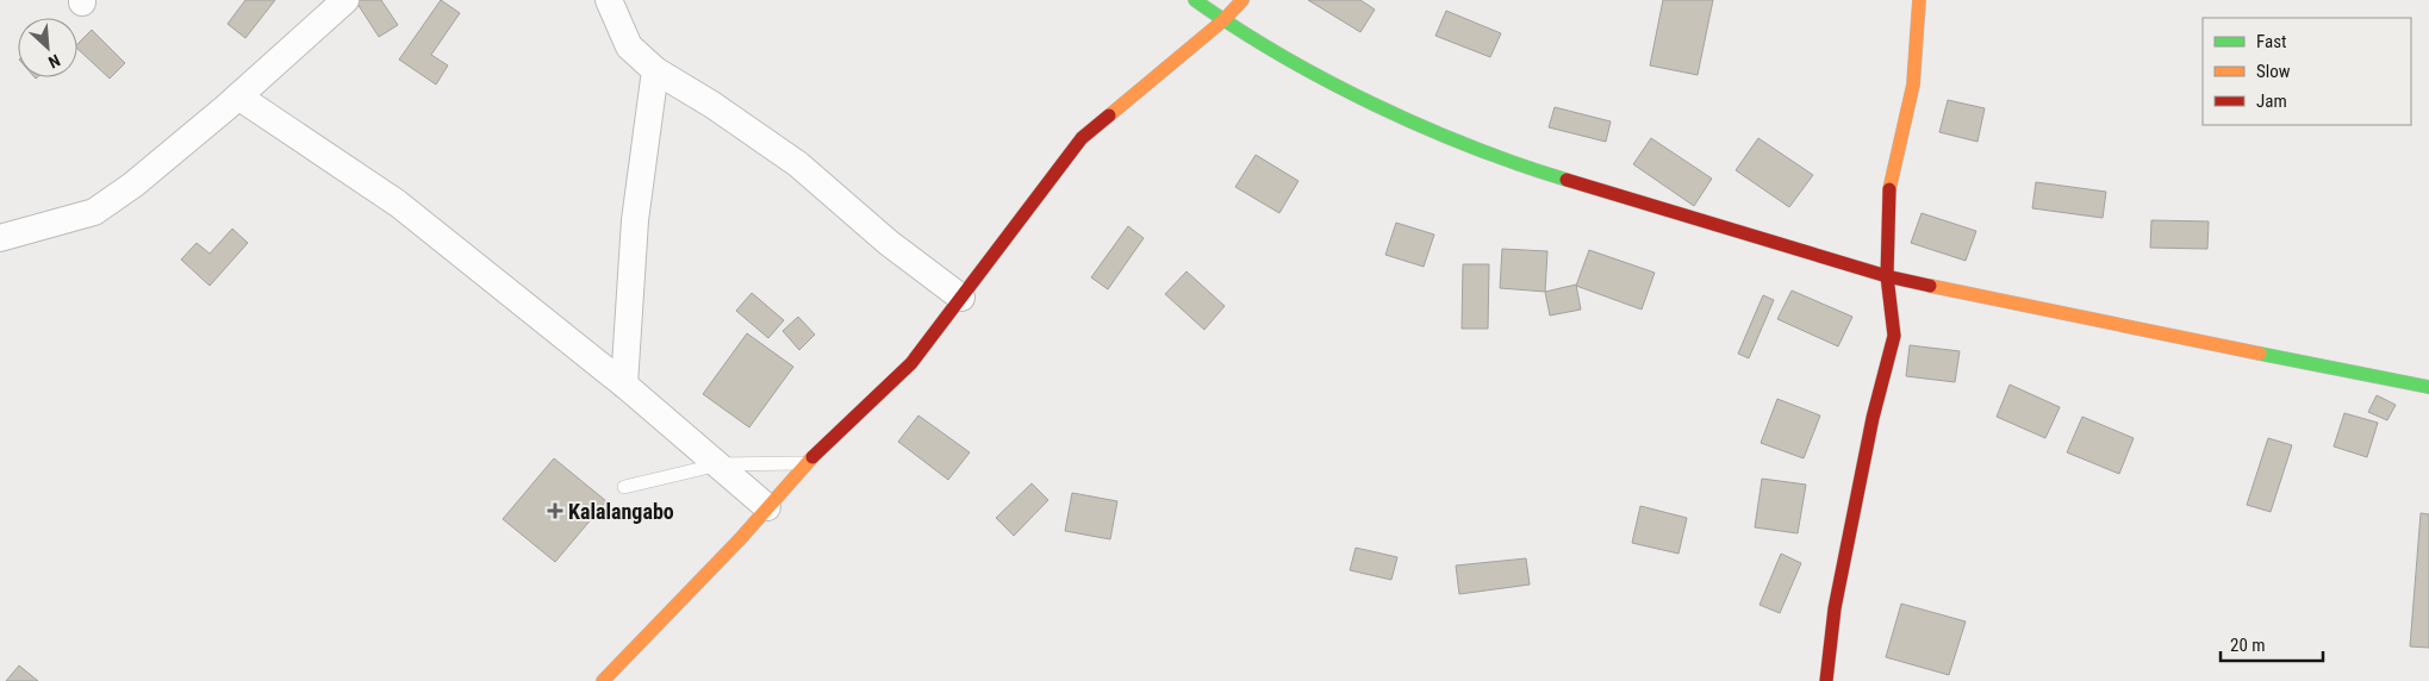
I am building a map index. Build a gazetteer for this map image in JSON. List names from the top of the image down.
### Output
{
  "places": {
    "health": ["Kalalangabo"]
  },
  "legend": ["Fast", "Slow", "Jam"],
  "scale_bar": "20 m",
  "north": "bottom right"
}
